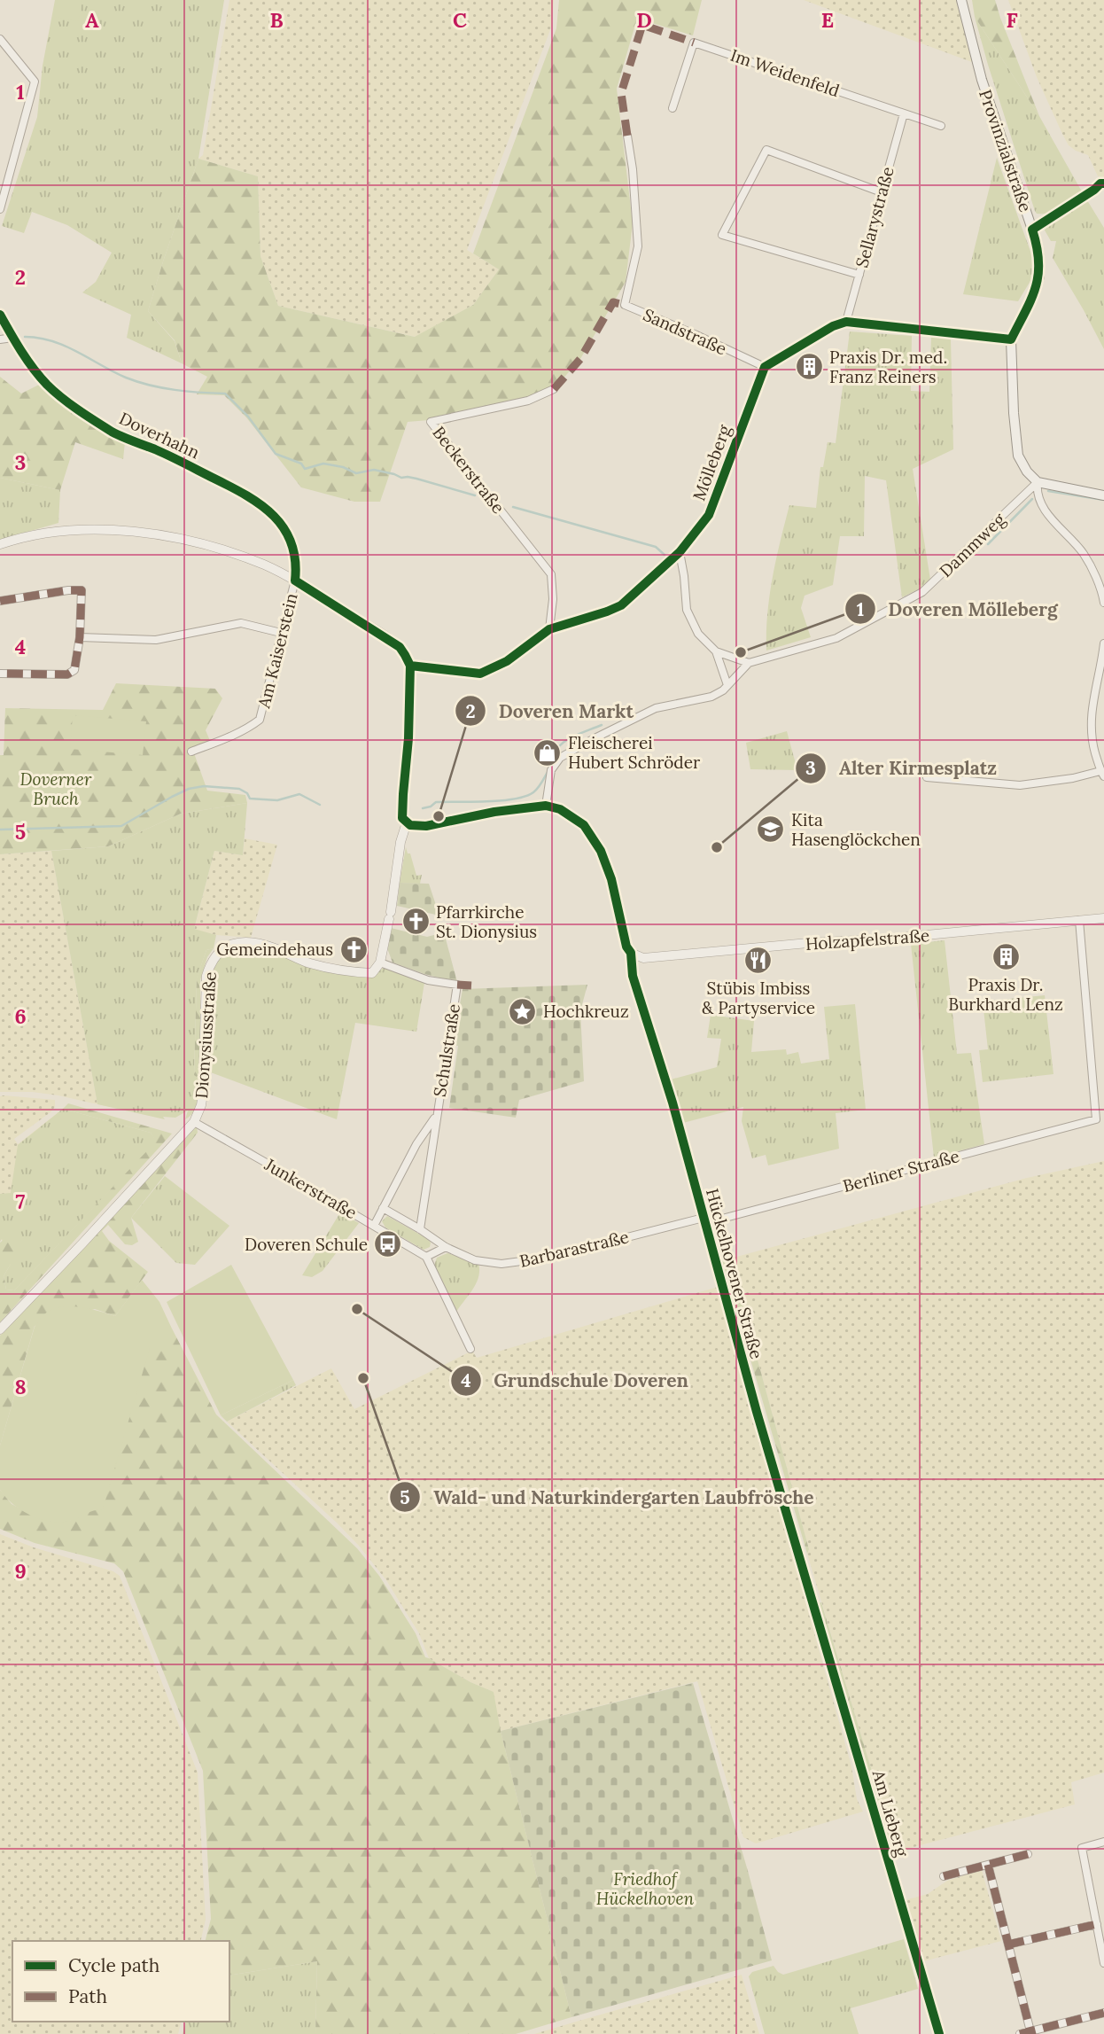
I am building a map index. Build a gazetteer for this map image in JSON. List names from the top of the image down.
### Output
{
  "streets": {
    "main road": ["Provinzialstraße"],
    "street": [
      "Im Weidenfeld",
      "Sellarystraße",
      "Sandstraße",
      "Doverhahn",
      "Mölleberg",
      "Beckerstraße",
      "Dammweg",
      "Am Kaiserstein",
      "Holzapfelstraße",
      "Dionysiusstraße",
      "Schulstraße",
      "Berliner Straße",
      "Junkerstraße",
      "Barbarastraße",
      "Hückelhovener Straße",
      "Am Lieberg"
    ]
  },
  "crossings": [
    ["Im Weidenfeld", "Sellarystraße"],
    ["Provinzialstraße", "Dammweg"],
    ["Sandstraße", "Mölleberg"],
    ["Doverhahn", "Am Kaiserstein"],
    ["Mölleberg", "Beckerstraße"],
    ["Holzapfelstraße", "Berliner Straße"],
    ["Holzapfelstraße", "Hückelhovener Straße"],
    ["Dionysiusstraße", "Schulstraße"],
    ["Dionysiusstraße", "Junkerstraße"],
    ["Schulstraße", "Junkerstraße"],
    ["Schulstraße", "Barbarastraße"],
    ["Berliner Straße", "Barbarastraße"],
    ["Berliner Straße", "Hückelhovener Straße"],
    ["Barbarastraße", "Hückelhovener Straße"],
    ["Hückelhovener Straße", "Am Lieberg"]
  ],
  "parks": ["Doverner Bruch", "Friedhof Hückelhoven"],
  "places": {
    "building": ["Praxis Dr. med. Franz Reiners", "Praxis Dr. Burkhard Lenz"],
    "other": [
      "Doveren Mölleberg",
      "Doveren Markt",
      "Alter Kirmesplatz",
      "Grundschule Doveren",
      "Wald- und Naturkindergarten Laubfrösche"
    ],
    "shop": ["Fleischerei Hubert Schröder"],
    "school or university": ["Kita Hasenglöckchen"],
    "church": ["Pfarrkirche St. Dionysius", "Gemeindehaus"],
    "restaurant": ["Stübis Imbiss & Partyservice"],
    "place": ["Hochkreuz"],
    "bus stop": ["Doveren Schule"]
  },
  "legend": ["Cycle path", "Path"],
  "grid": {
    "columns": [
      "A",
      "B",
      "C",
      "D",
      "E",
      "F"
    ],
    "rows": [
      "1",
      "2",
      "3",
      "4",
      "5",
      "6",
      "7",
      "8",
      "9"
    ]
  }
}
